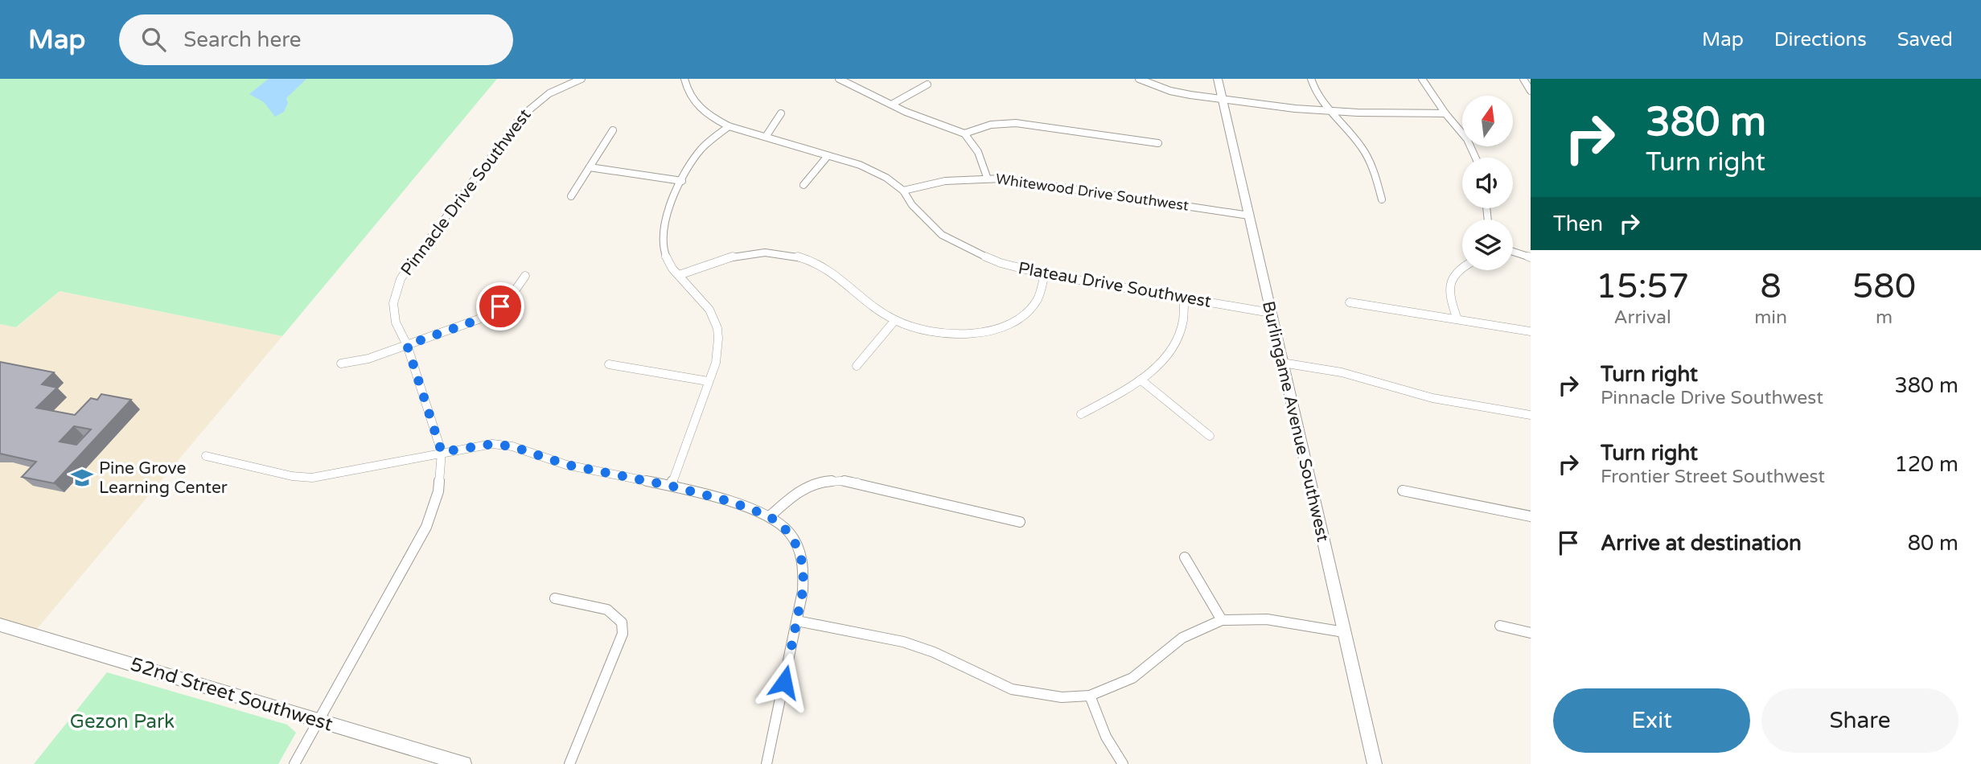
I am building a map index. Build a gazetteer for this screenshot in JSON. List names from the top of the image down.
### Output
{
  "streets": {
    "street": [
      "Pinnacle Drive Southwest",
      "Whitewood Drive Southwest",
      "Plateau Drive Southwest",
      "Burlingame Avenue Southwest",
      "52nd Street Southwest"
    ]
  },
  "crossings": [
    ["Pinnacle Drive Southwest", "52nd Street Southwest"],
    ["Whitewood Drive Southwest", "Plateau Drive Southwest"],
    ["Whitewood Drive Southwest", "Burlingame Avenue Southwest"],
    ["Plateau Drive Southwest", "Burlingame Avenue Southwest"]
  ],
  "parks": ["Gezon Park"],
  "places": {
    "school or university": ["Pine Grove Learning Center"]
  },
  "north": "top",
  "page": {
    "header": "Map",
    "search": "Search here",
    "nav": ["Map", "Directions", "Saved"],
    "turn": ["380 m", "Turn right"],
    "then": "Then",
    "eta": [
      "15:57",
      "Arrival",
      "8",
      "min",
      "580",
      "m"
    ],
    "list": [
      {
        "name": "Turn right",
        "note": "Pinnacle Drive Southwest",
        "value": "380 m"
      },
      {
        "name": "Turn right",
        "note": "Frontier Street Southwest",
        "value": "120 m"
      },
      {
        "name": "Arrive at destination",
        "value": "80 m"
      }
    ],
    "buttons": ["Exit", "Share"]
  }
}
